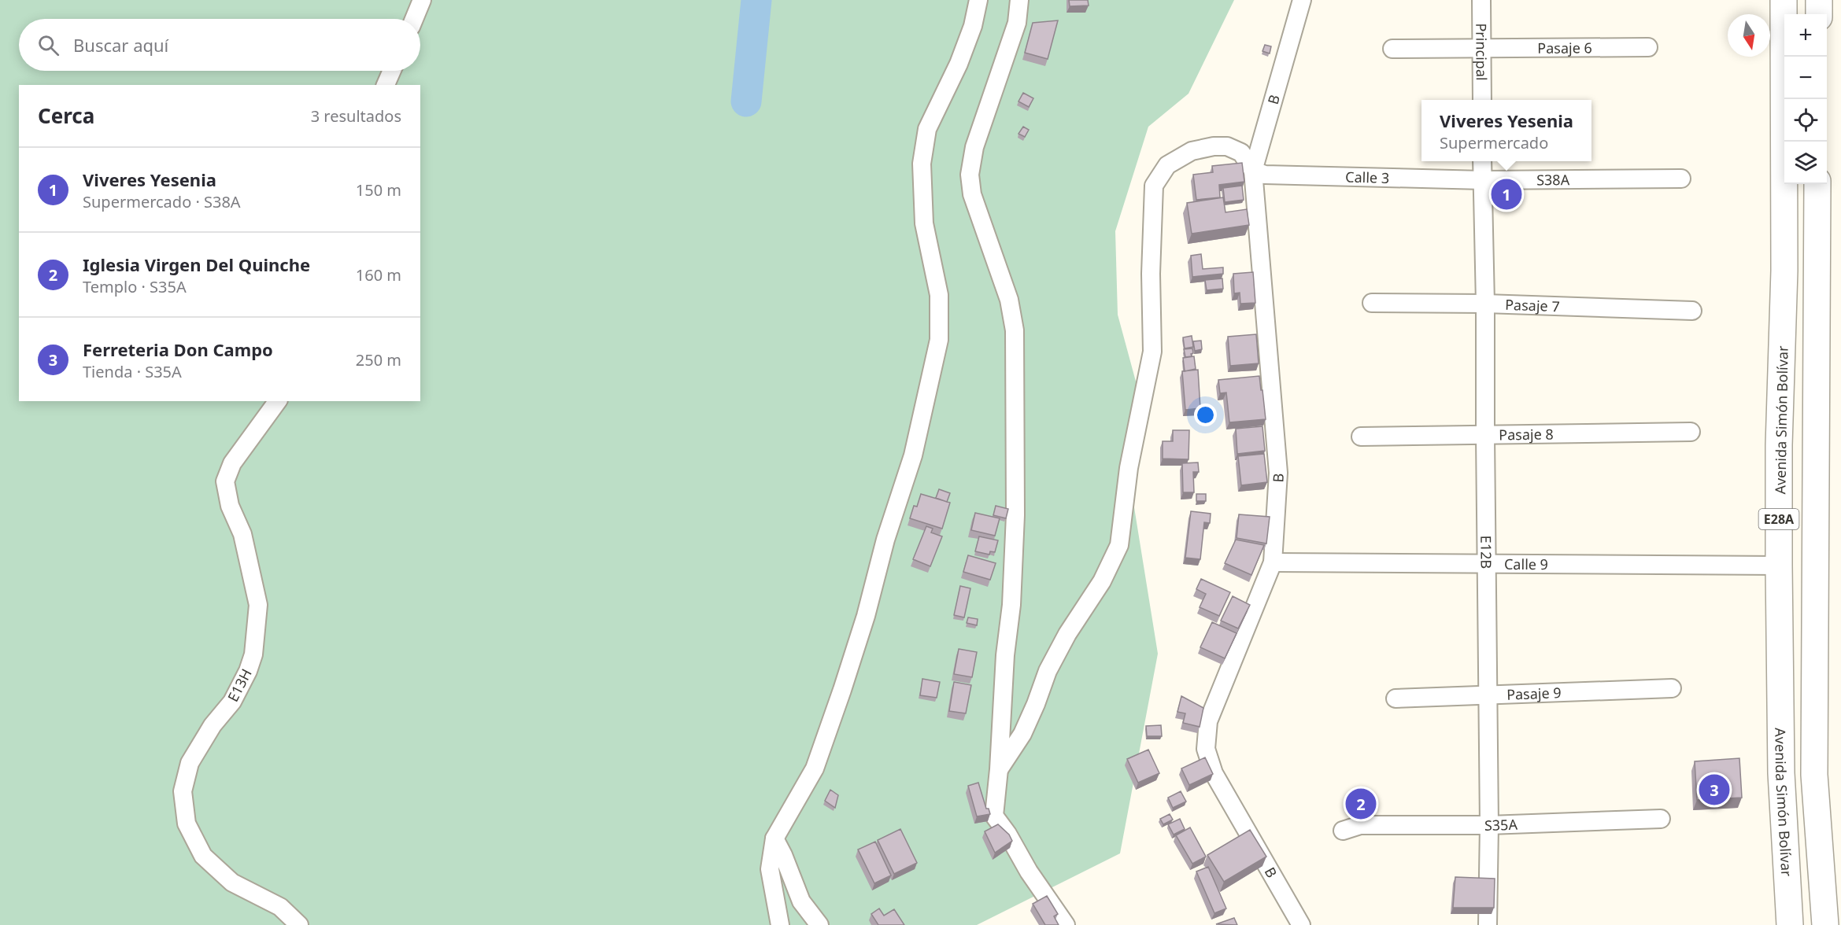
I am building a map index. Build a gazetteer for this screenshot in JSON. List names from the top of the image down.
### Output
{
  "streets": {
    "highway": ["Avenida Simón Bolívar", "E28A"],
    "street": [
      "Pasaje 6",
      "Principal",
      "B",
      "Calle 3",
      "S38A",
      "Pasaje 7",
      "Pasaje 8",
      "E12B",
      "Calle 9",
      "E13H",
      "Pasaje 9",
      "S35A"
    ]
  },
  "crossings": [
    ["Pasaje 6", "Principal"],
    ["B", "Calle 3"],
    ["B", "Calle 9"],
    ["Calle 3", "S38A"],
    ["Calle 3", "E12B"],
    ["S38A", "E12B"],
    ["Pasaje 7", "E12B"],
    ["Avenida Simón Bolívar", "Calle 9"],
    ["Pasaje 8", "E12B"],
    ["E12B", "Calle 9"],
    ["E12B", "Pasaje 9"],
    ["E12B", "S35A"]
  ],
  "north": "bottom",
  "page": {
    "map_buttons": ["+", "−"],
    "search": "Buscar aquí",
    "heading": ["Cerca", "3 resultados"],
    "popup": ["Viveres Yesenia", "Supermercado"],
    "list": [
      {
        "mark": "1",
        "name": "Viveres Yesenia",
        "note": "Supermercado · S38A",
        "value": "150 m"
      },
      {
        "mark": "2",
        "name": "Iglesia Virgen Del Quinche",
        "note": "Templo · S35A",
        "value": "160 m"
      },
      {
        "mark": "3",
        "name": "Ferreteria Don Campo",
        "note": "Tienda · S35A",
        "value": "250 m"
      }
    ],
    "pins": ["1", "3", "2"]
  }
}
